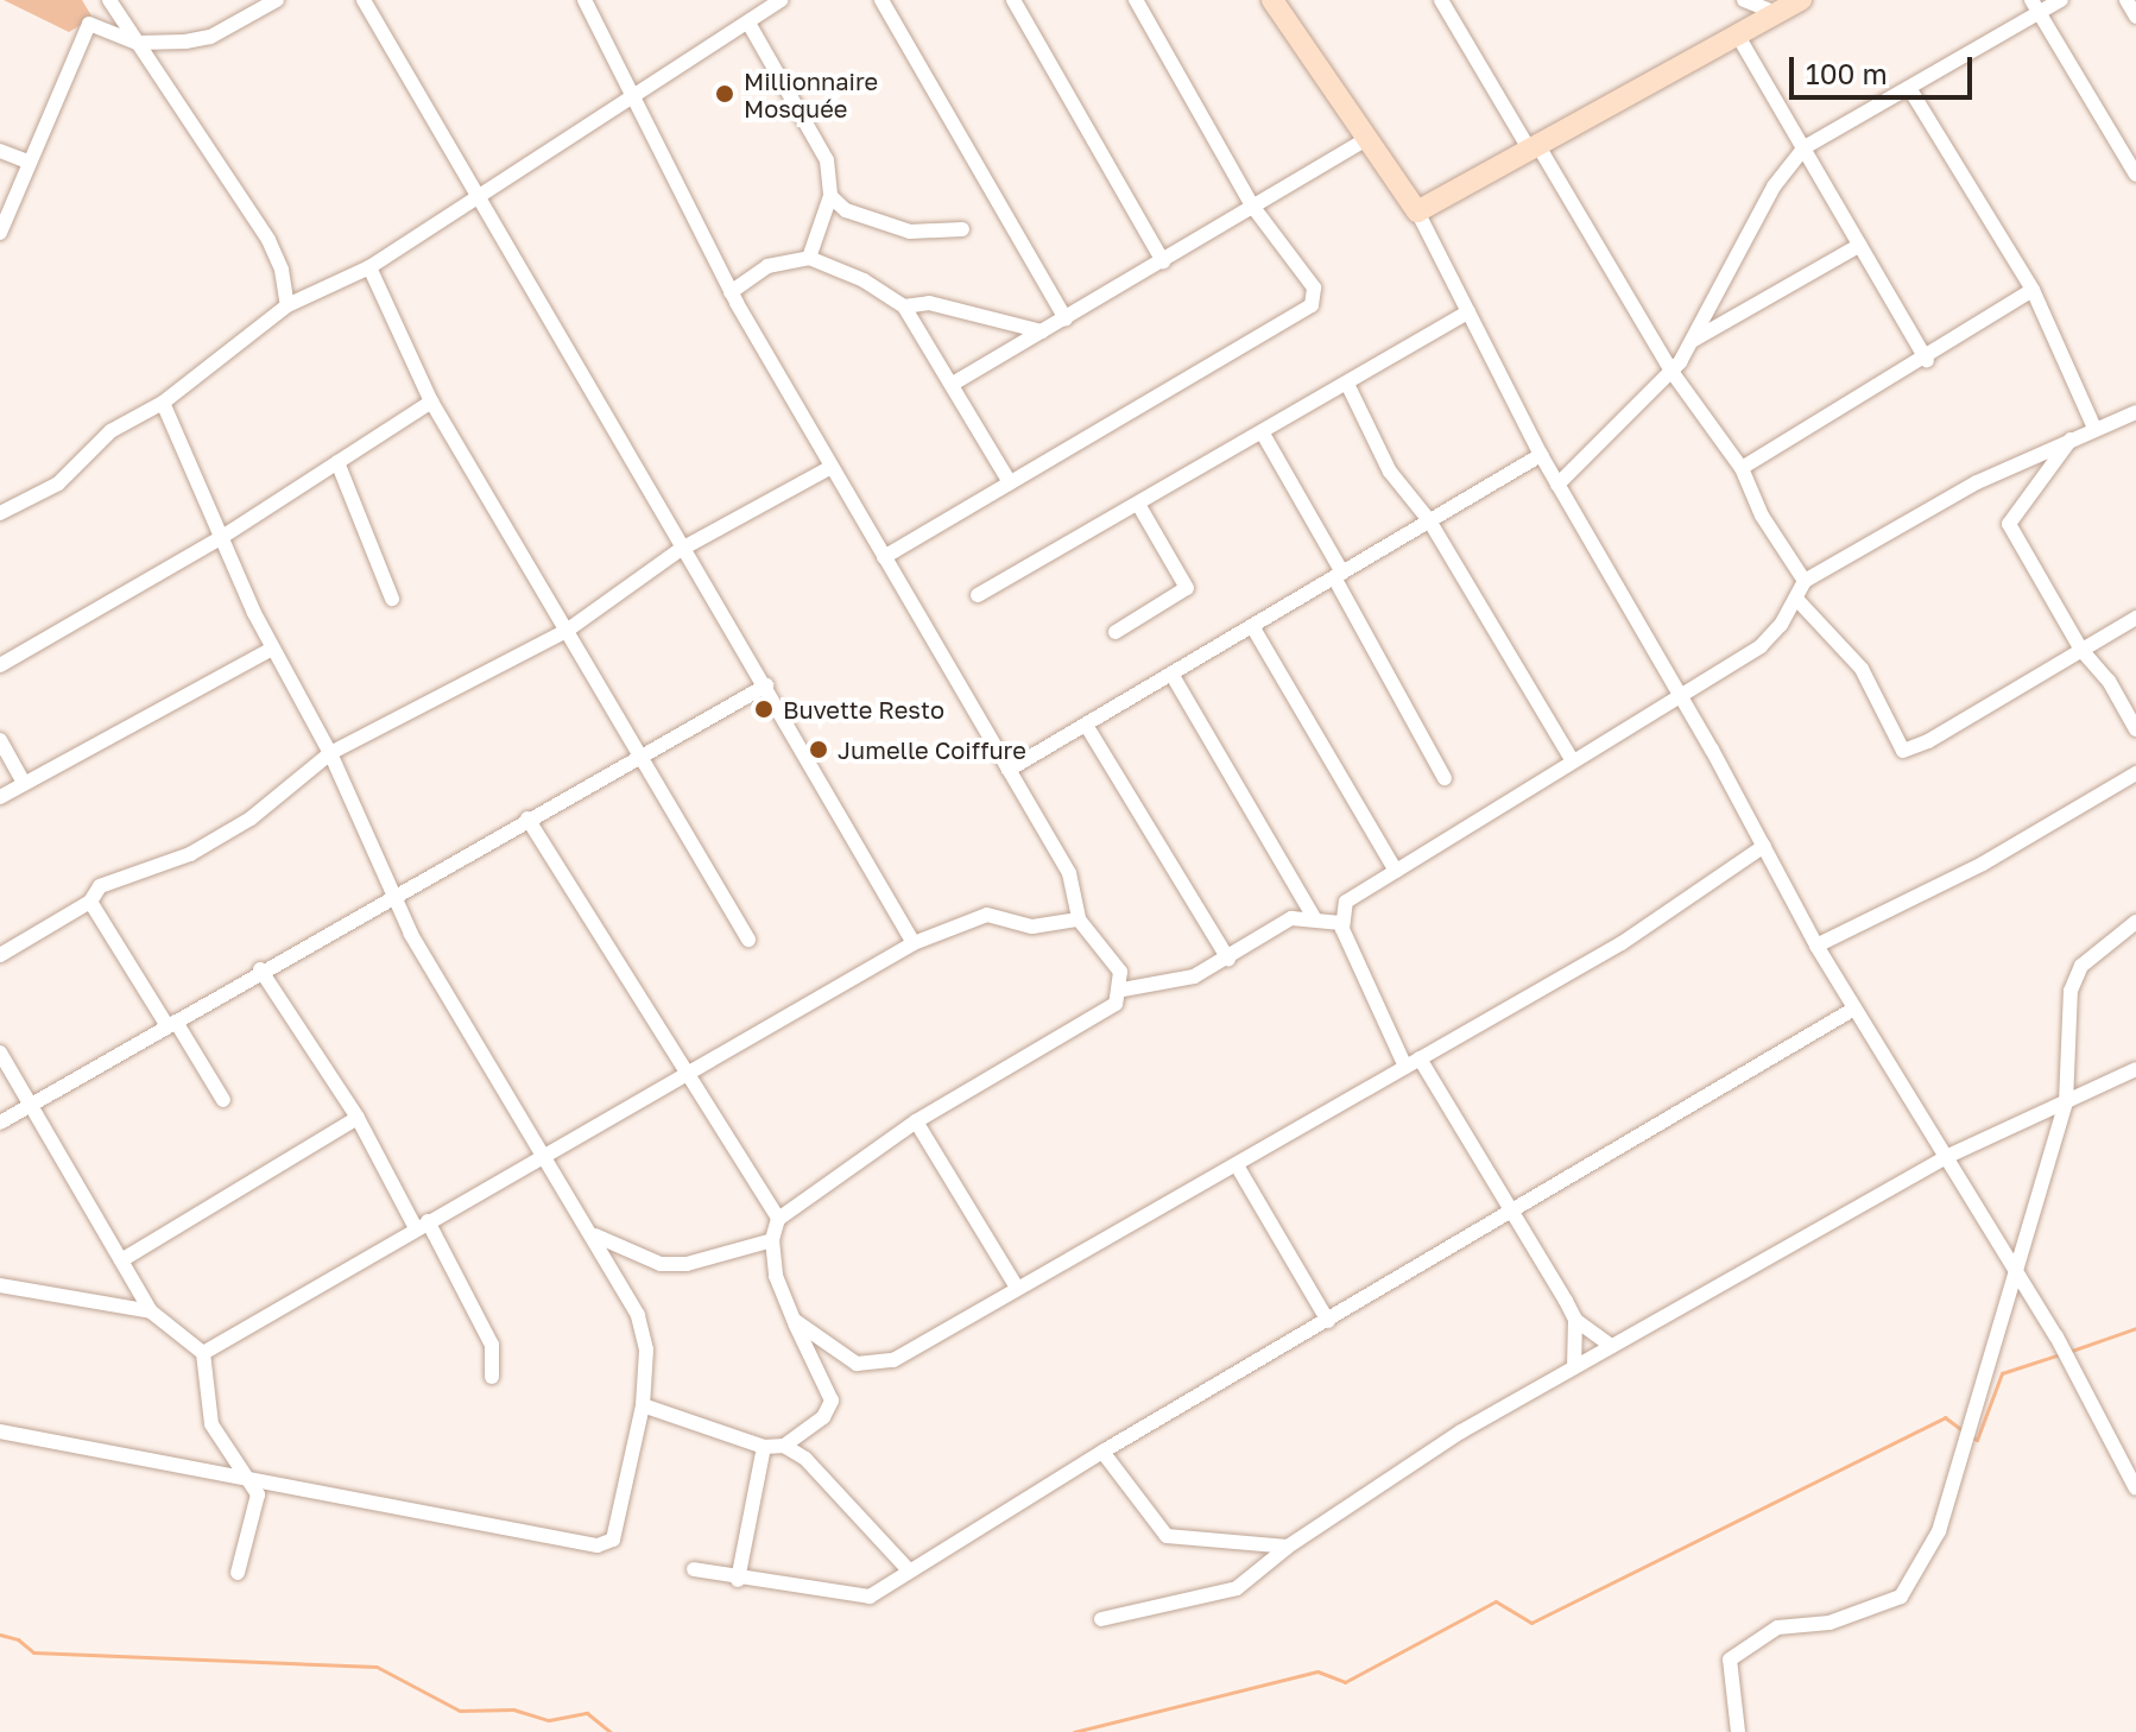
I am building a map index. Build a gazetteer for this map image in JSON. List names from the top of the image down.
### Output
{
  "places": ["Millionnaire Mosquée", "Buvette Resto", "Jumelle Coiffure"],
  "scale_bar": "100 m"
}
